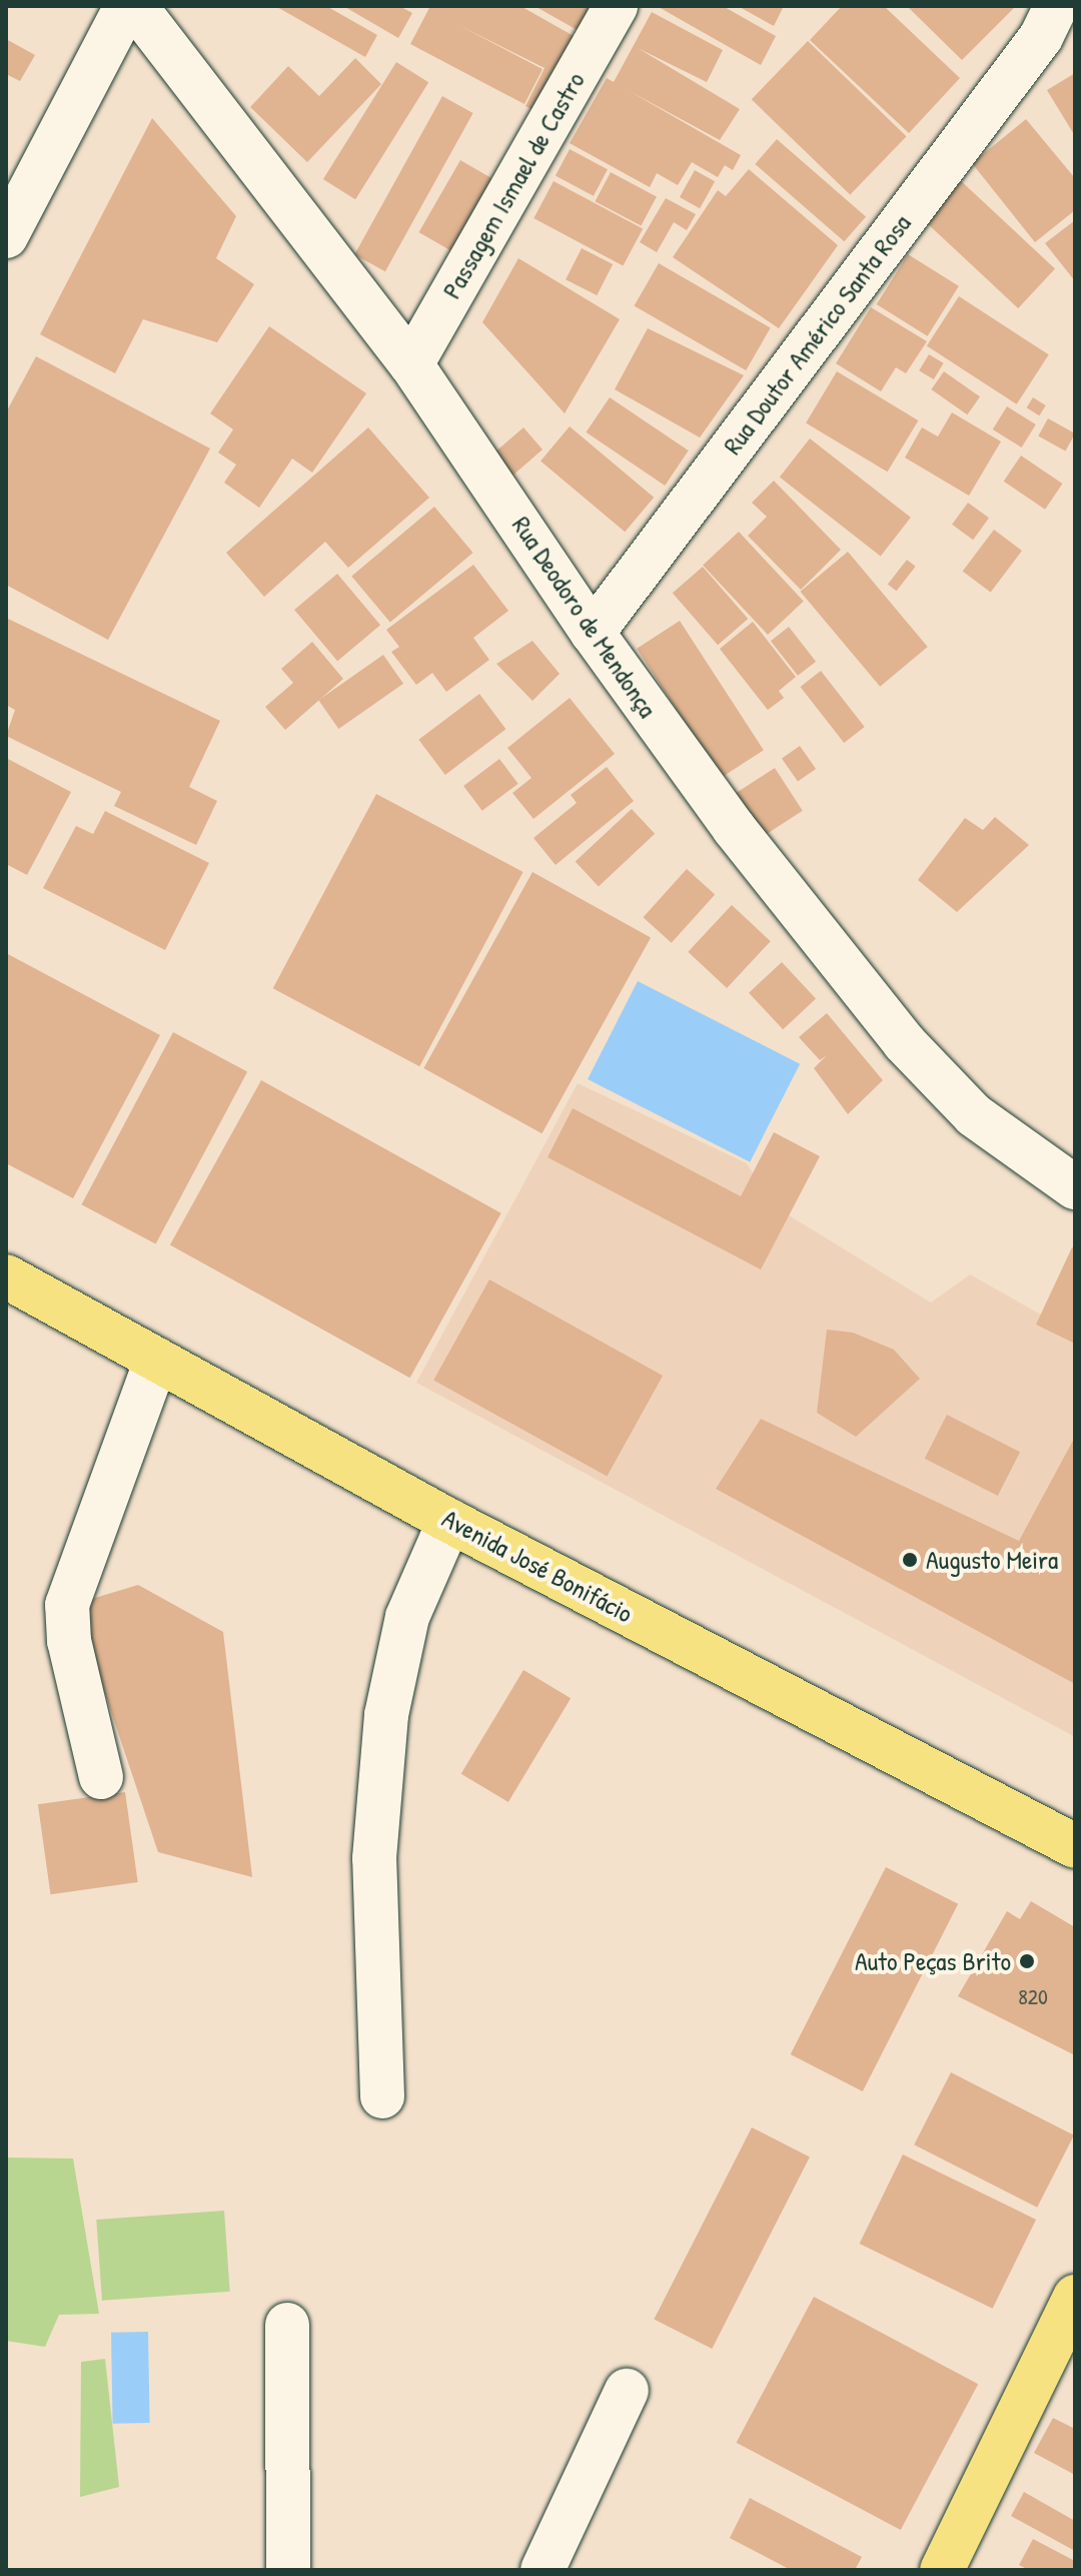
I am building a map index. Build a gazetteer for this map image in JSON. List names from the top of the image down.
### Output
{
  "streets": {
    "main road": ["Avenida José Bonifácio"],
    "street": ["Passagem Ismael de Castro", "Rua Doutor Américo Santa Rosa", "Rua Deodoro de Mendonça"]
  },
  "crossings": [
    ["Passagem Ismael de Castro", "Rua Deodoro de Mendonça"],
    ["Rua Doutor Américo Santa Rosa", "Rua Deodoro de Mendonça"]
  ],
  "places": ["Augusto Meira", "Auto Peças Brito"],
  "house_numbers": ["820"]
}
